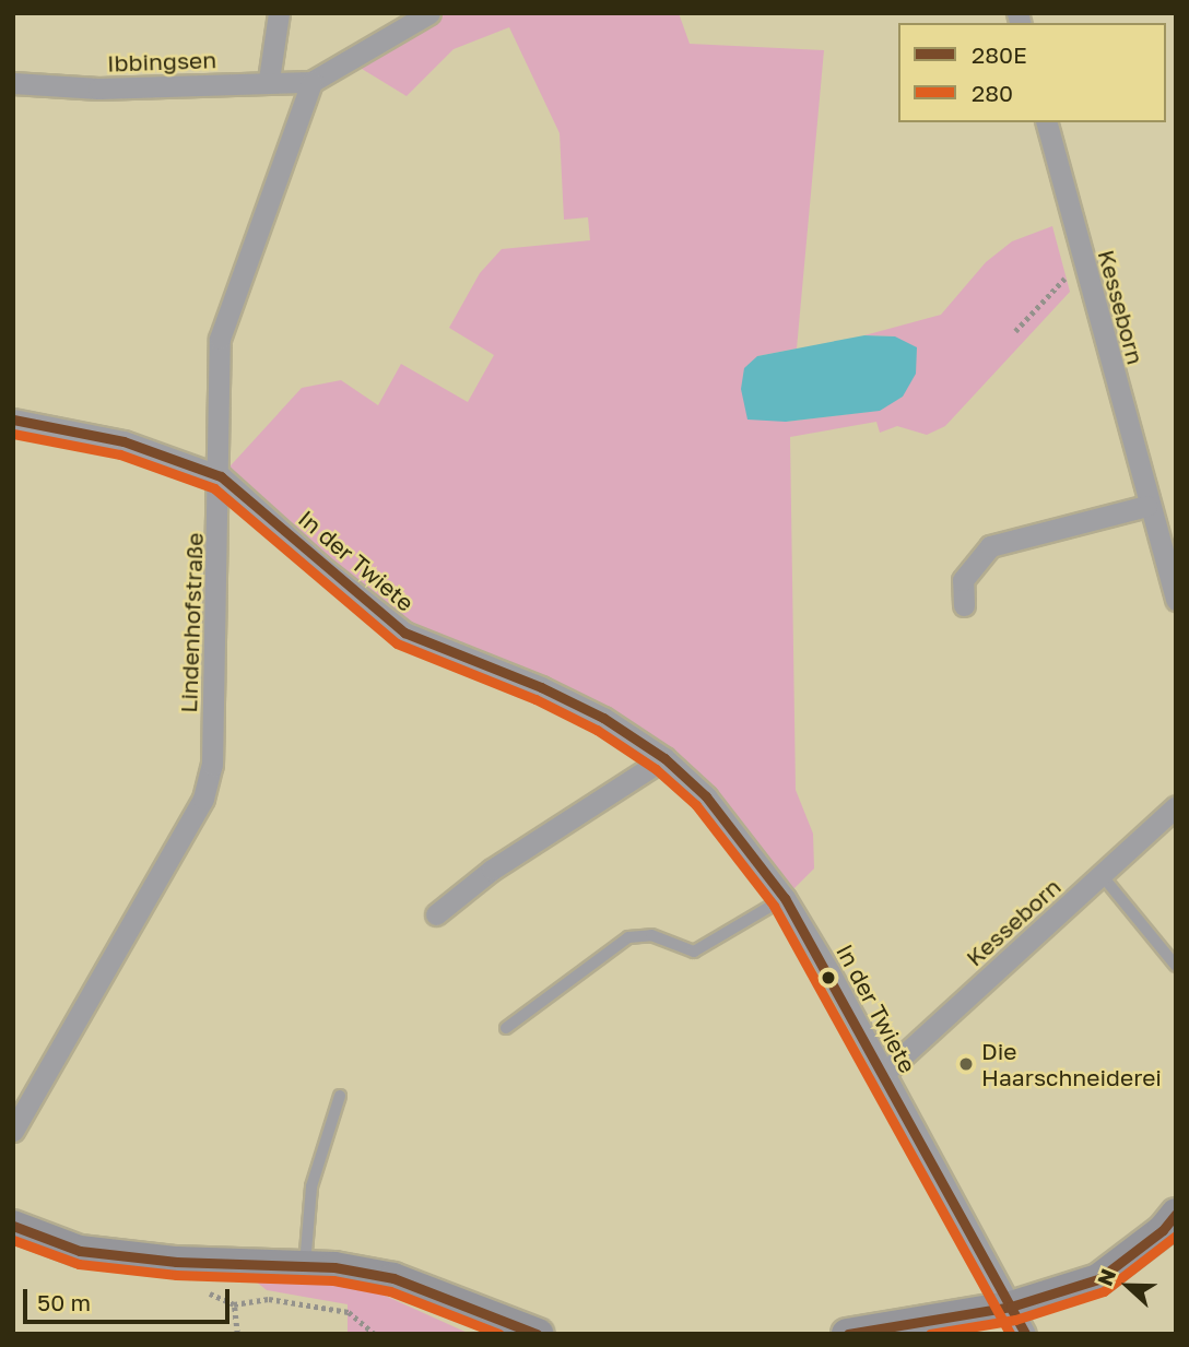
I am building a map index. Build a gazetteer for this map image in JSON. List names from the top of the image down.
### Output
{
  "streets": {
    "street": [
      "Ibbingsen",
      "Kesseborn",
      "In der Twiete",
      "Lindenhofstraße"
    ]
  },
  "crossings": [
    ["Ibbingsen", "Lindenhofstraße"],
    ["Kesseborn", "In der Twiete"],
    ["In der Twiete", "Lindenhofstraße"]
  ],
  "places": ["Die Haarschneiderei"],
  "lines": ["transit line 280E", "transit line 280"],
  "legend": ["280E", "280"],
  "scale_bar": "50 m",
  "north": "left"
}
